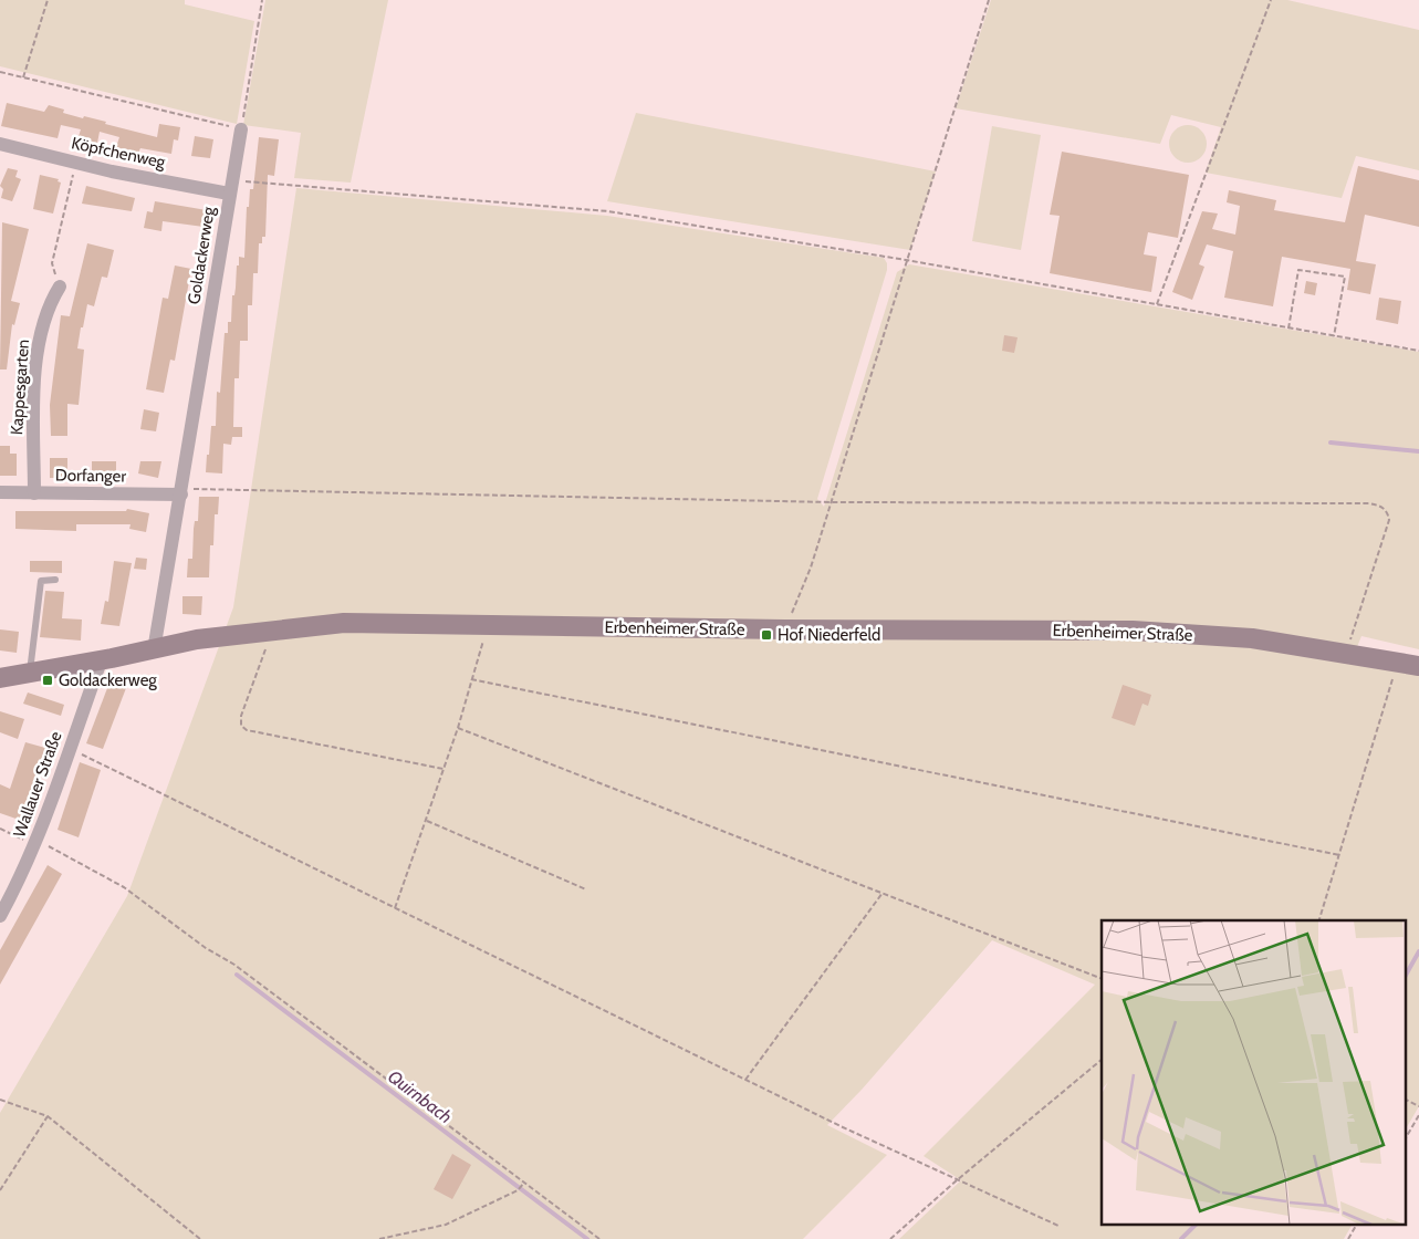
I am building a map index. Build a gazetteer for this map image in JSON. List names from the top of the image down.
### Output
{
  "streets": {
    "street": [
      "Köpfchenweg",
      "Goldackerweg",
      "Kappesgarten",
      "Dorfanger",
      "Erbenheimer Straße",
      "Wallauer Straße"
    ]
  },
  "crossings": [
    ["Köpfchenweg", "Goldackerweg"],
    ["Goldackerweg", "Dorfanger"],
    ["Goldackerweg", "Erbenheimer Straße"],
    ["Kappesgarten", "Dorfanger"],
    ["Erbenheimer Straße", "Wallauer Straße"]
  ],
  "water": ["Quirnbach"],
  "places": {
    "transit": ["Hof Niederfeld", "Goldackerweg"]
  }
}
